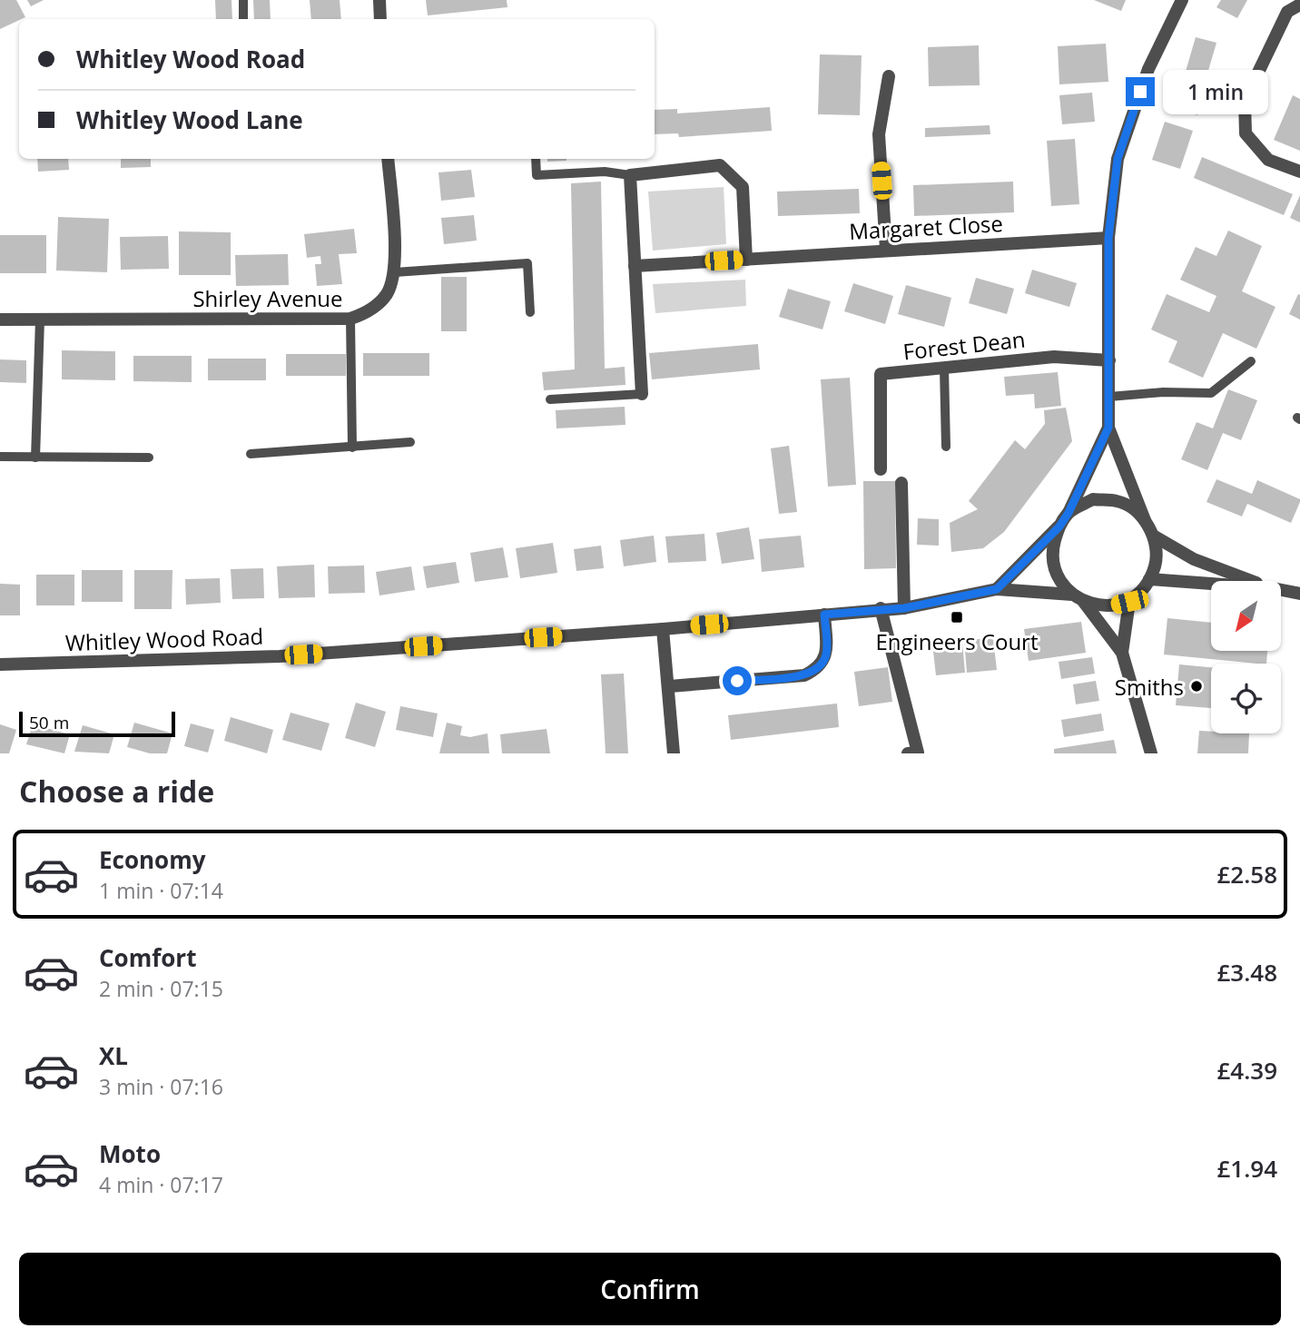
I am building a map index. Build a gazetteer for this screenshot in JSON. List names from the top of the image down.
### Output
{
  "streets": {
    "street": [
      "Margaret Close",
      "Shirley Avenue",
      "Forest Dean",
      "Whitley Wood Road"
    ]
  },
  "places": {
    "transit": ["Engineers Court"],
    "other": ["Smiths"]
  },
  "scale_bar": "50 m",
  "north": "bottom left",
  "page": {
    "banner": ["Whitley Wood Road", "Whitley Wood Lane"],
    "bubble": "1 min",
    "scale": "50 m",
    "heading": "Choose a ride",
    "list": [
      {
        "name": "Economy",
        "note": "1 min · 07:14",
        "value": "£2.58"
      },
      {
        "name": "Comfort",
        "note": "2 min · 07:15",
        "value": "£3.48"
      },
      {
        "name": "XL",
        "note": "3 min · 07:16",
        "value": "£4.39"
      },
      {
        "name": "Moto",
        "note": "4 min · 07:17",
        "value": "£1.94"
      }
    ],
    "buttons": "Confirm"
  }
}
